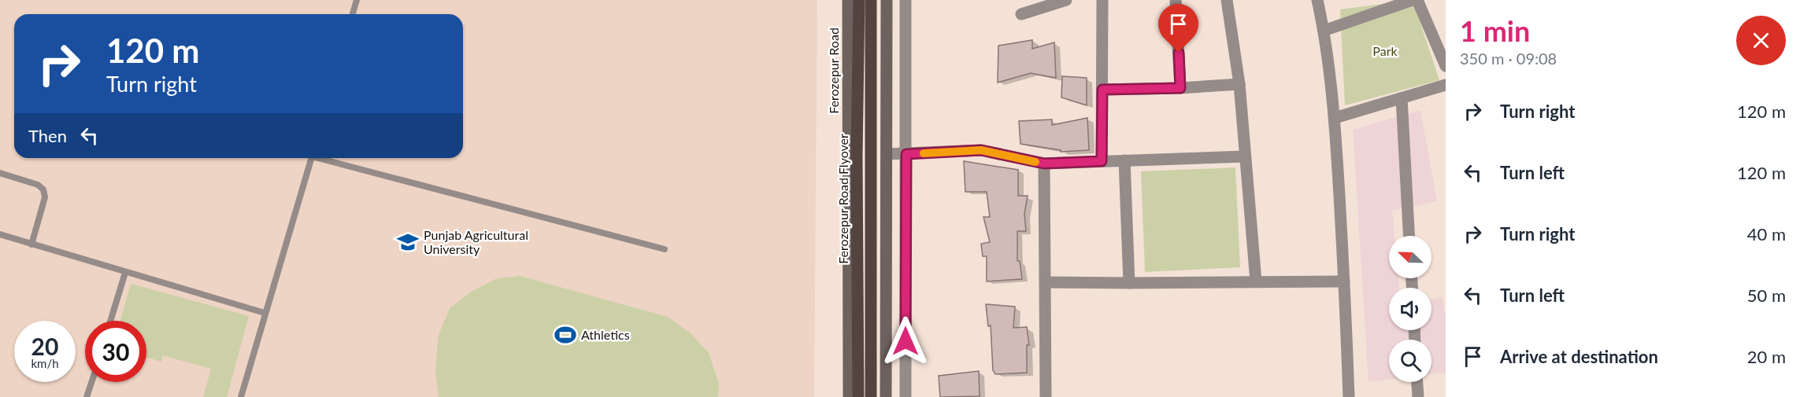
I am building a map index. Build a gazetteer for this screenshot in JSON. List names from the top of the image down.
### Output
{
  "streets": {
    "main road": ["Ferozepur Road", "Ferozepur Road Flyover"]
  },
  "parks": ["Park"],
  "places": {
    "school or university": ["Punjab Agricultural University"],
    "sports": ["Athletics"]
  },
  "north": "top left",
  "page": {
    "heading": ["1 min", "350 m · 09:08"],
    "turn": ["120 m", "Turn right"],
    "list": [
      {
        "name": "Turn right",
        "value": "120 m"
      },
      {
        "name": "Turn left",
        "value": "120 m"
      },
      {
        "name": "Turn right",
        "value": "40 m"
      },
      {
        "name": "Turn left",
        "value": "50 m"
      },
      {
        "name": "Arrive at destination",
        "value": "20 m"
      }
    ],
    "then": "Then",
    "speed": "20 km/h",
    "limit": "30"
  }
}
